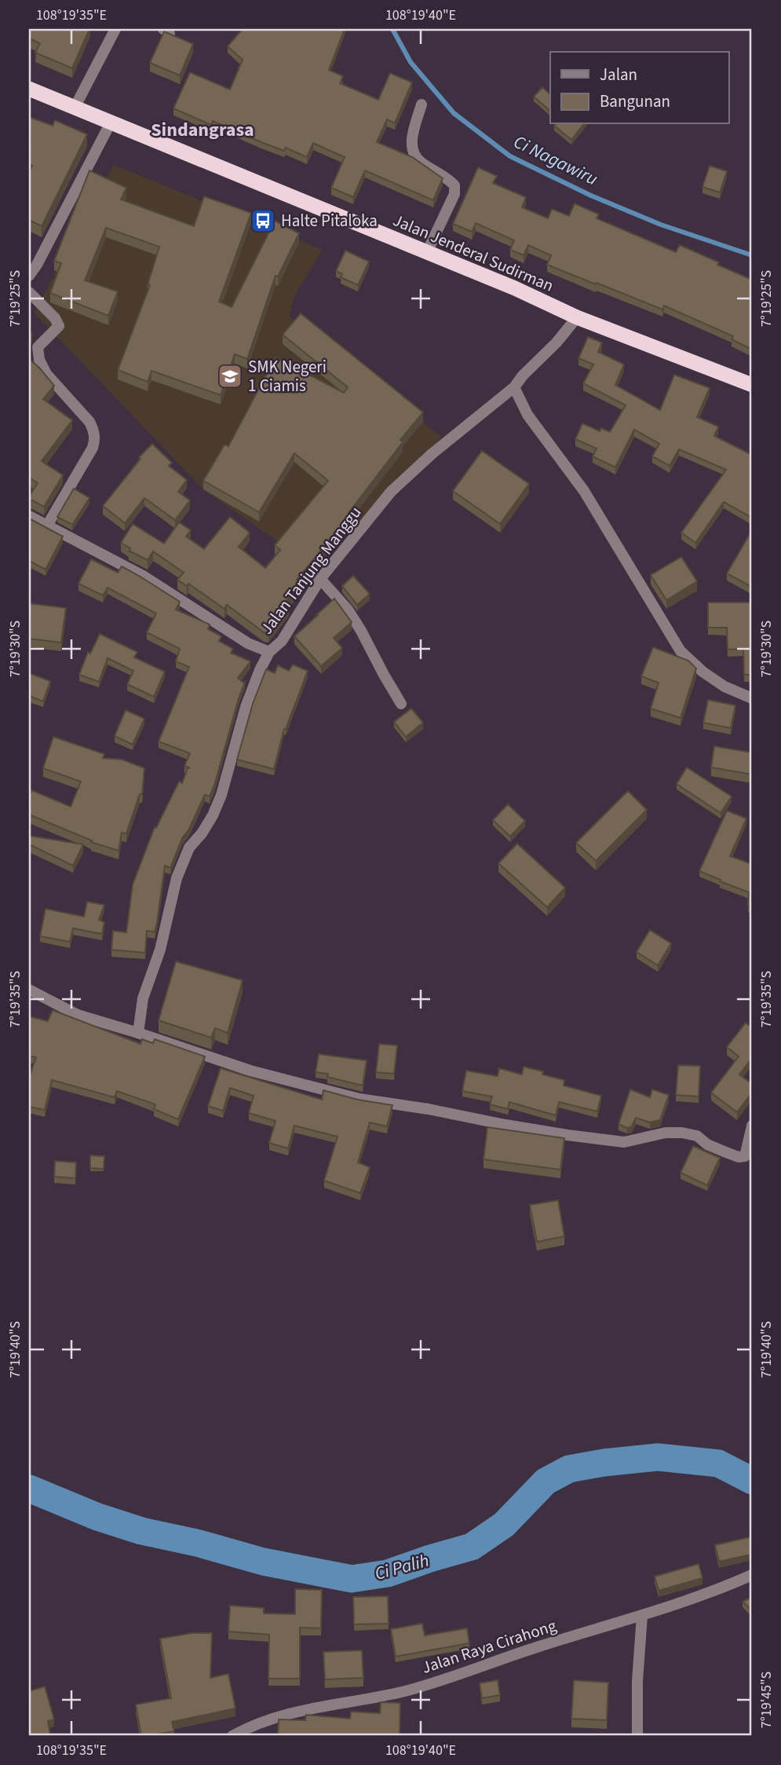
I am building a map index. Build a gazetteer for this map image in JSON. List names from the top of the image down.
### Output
{
  "streets": {
    "highway": ["Jalan Jenderal Sudirman"],
    "street": ["Jalan Tanjung Manggu", "Jalan Raya Cirahong"]
  },
  "crossings": [
    ["Jalan Jenderal Sudirman", "Jalan Tanjung Manggu"]
  ],
  "districts": ["Sindangrasa"],
  "water": ["Ci Nagawiru", "Ci Palih"],
  "places": {
    "bus stop": ["Halte Pitaloka"],
    "school or university": ["SMK Negeri 1 Ciamis"]
  },
  "legend": ["Jalan", "Bangunan"],
  "coordinates": [
    "108°19'35\"E",
    "108°19'40\"E",
    "7°19'25\"S",
    "7°19'30\"S",
    "7°19'35\"S",
    "7°19'40\"S",
    "7°19'45\"S"
  ]
}
